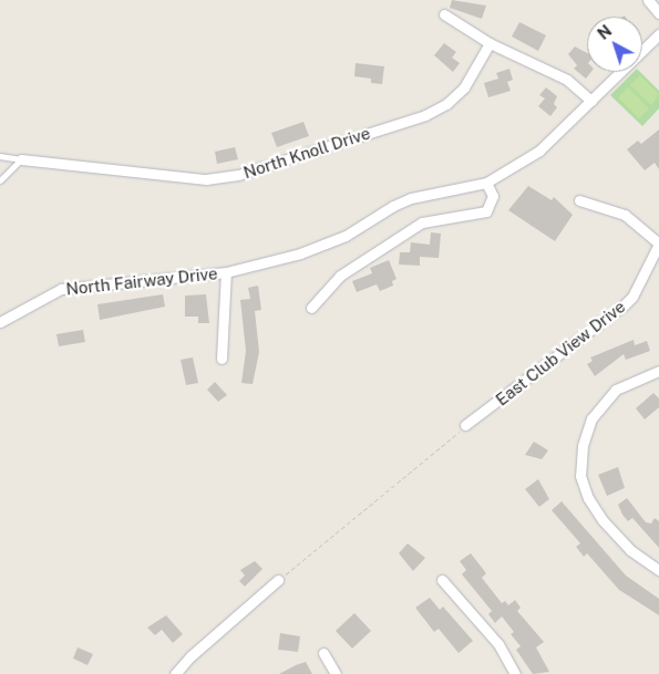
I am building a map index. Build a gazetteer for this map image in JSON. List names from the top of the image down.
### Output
{
  "streets": {
    "street": ["North Knoll Drive", "North Fairway Drive", "East Club View Drive"]
  },
  "north": "top left"
}
